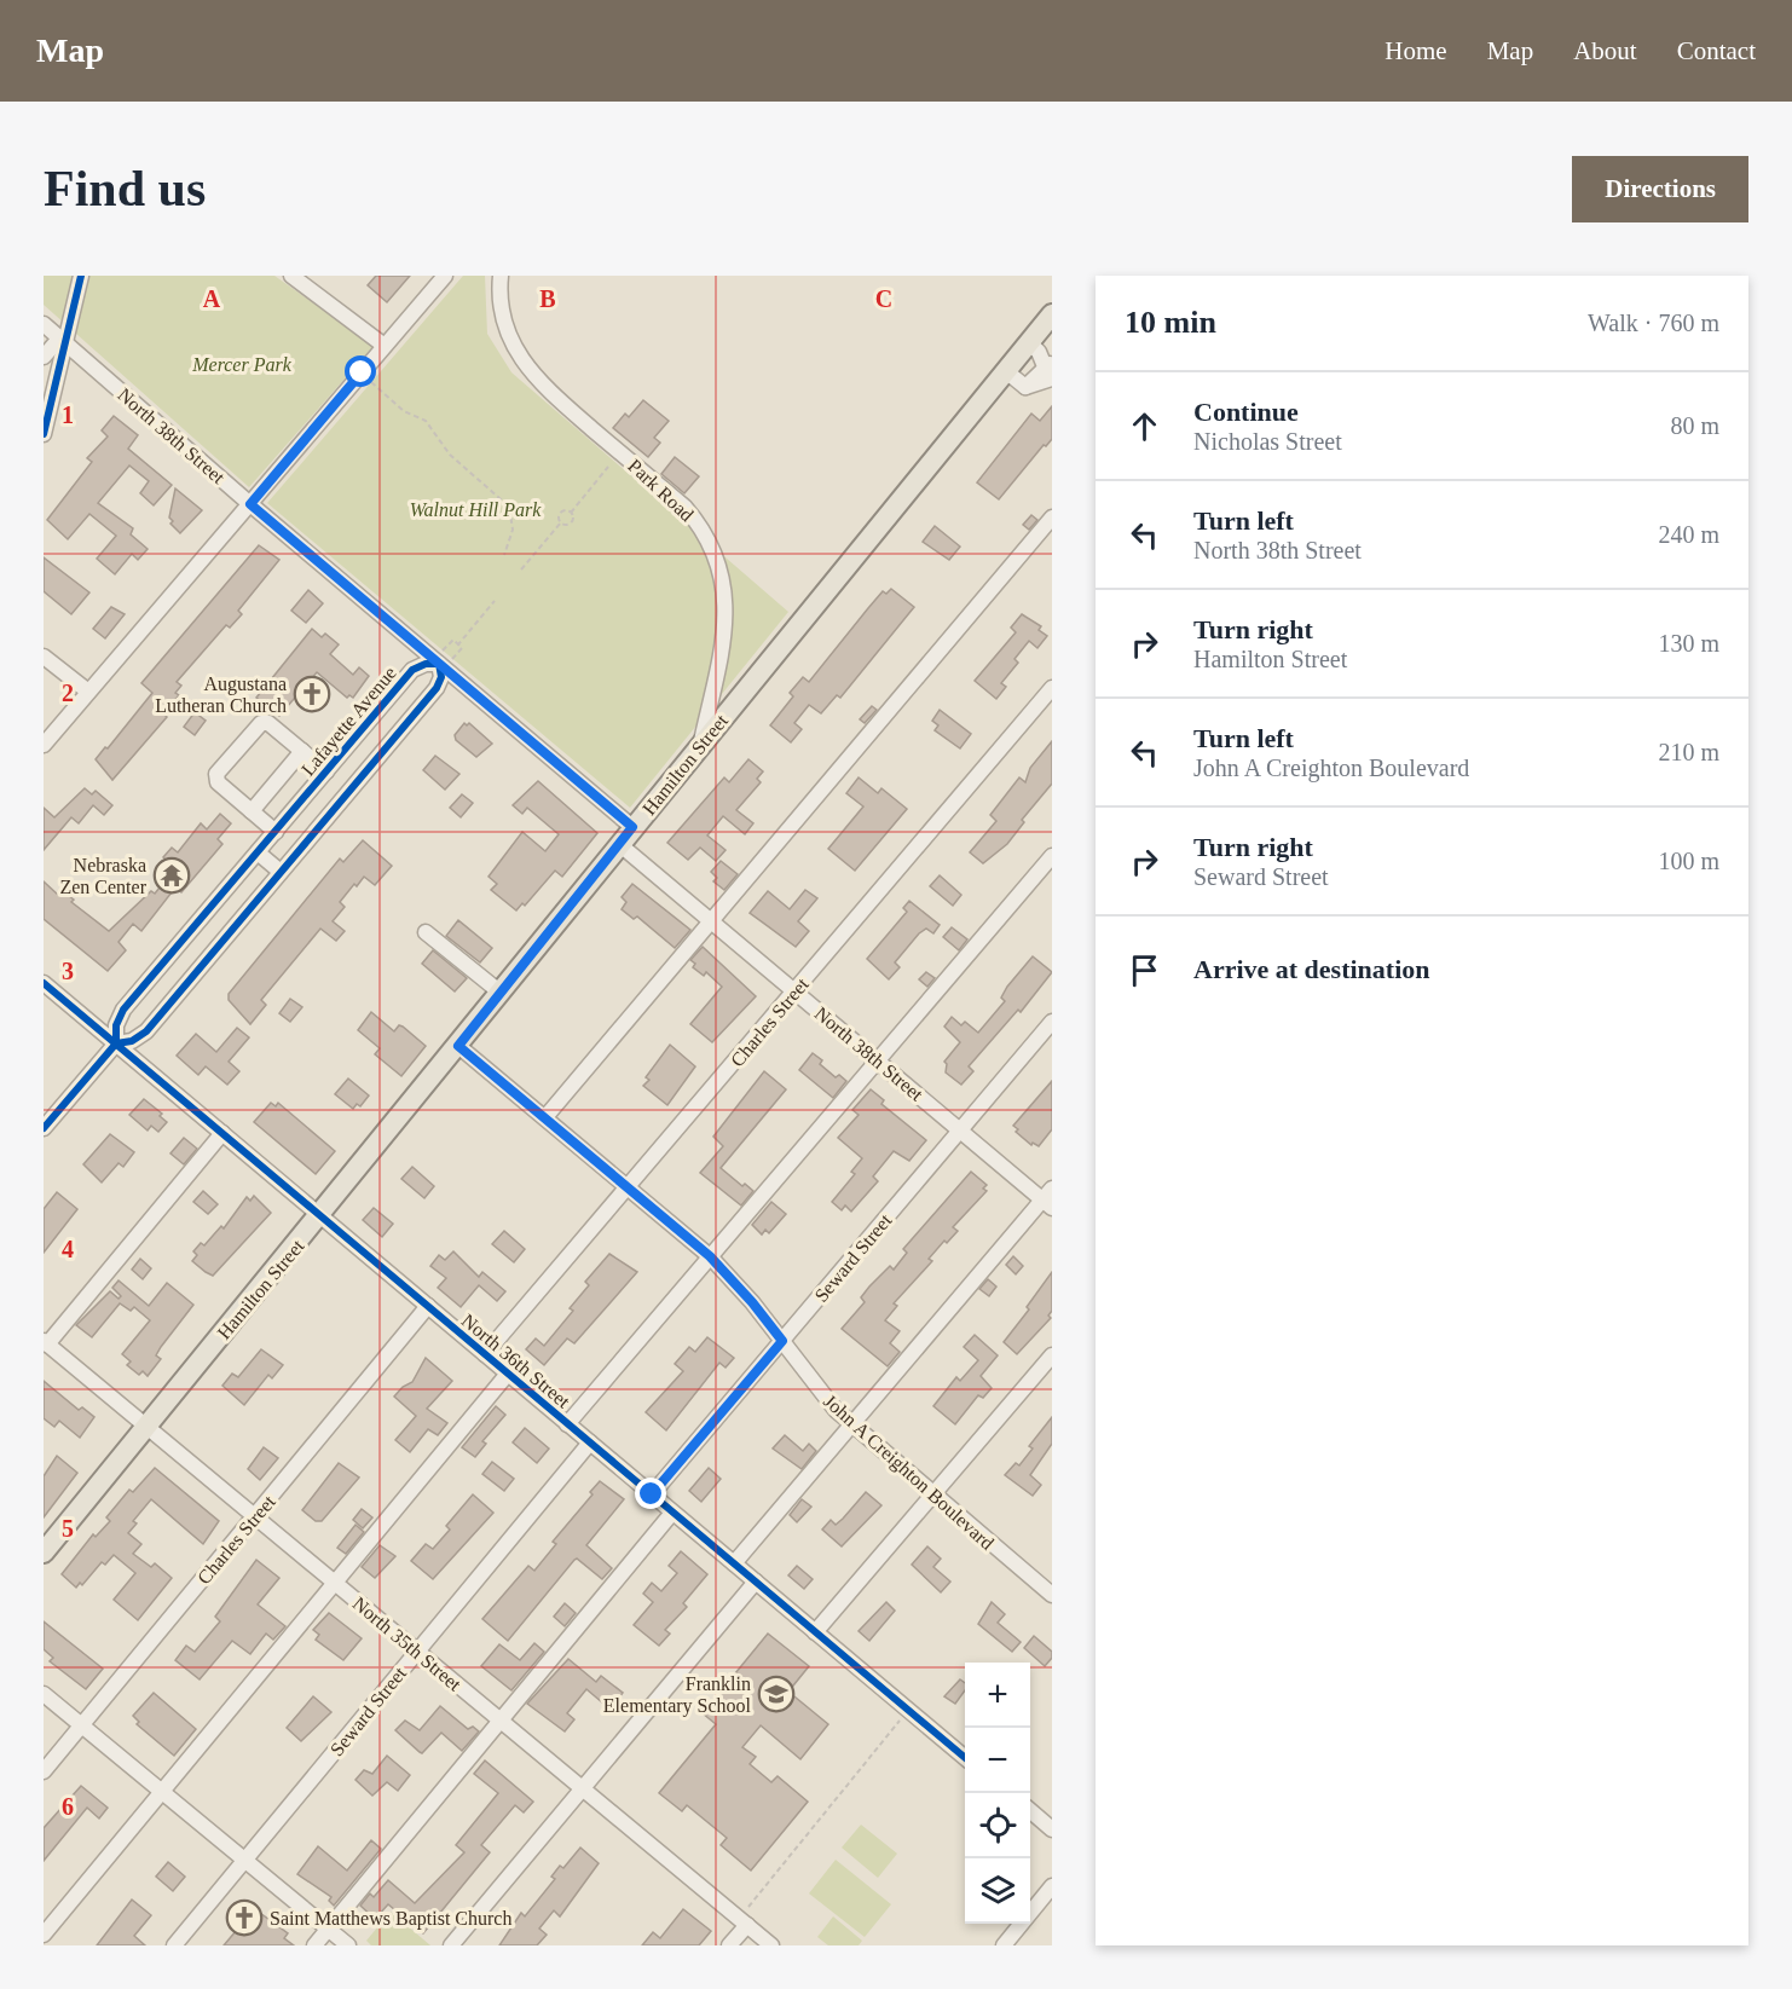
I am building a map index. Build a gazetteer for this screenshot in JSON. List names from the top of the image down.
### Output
{
  "streets": {
    "main road": ["Hamilton Street"],
    "street": [
      "North 38th Street",
      "Park Road",
      "Lafayette Avenue",
      "Charles Street",
      "Seward Street",
      "North 36th Street",
      "John A Creighton Boulevard",
      "North 35th Street"
    ]
  },
  "crossings": [
    ["North 38th Street", "Lafayette Avenue"],
    ["North 38th Street", "Hamilton Street"],
    ["North 38th Street", "Charles Street"],
    ["North 38th Street", "Seward Street"],
    ["Park Road", "Hamilton Street"],
    ["Lafayette Avenue", "North 36th Street"],
    ["Hamilton Street", "North 36th Street"],
    ["Hamilton Street", "John A Creighton Boulevard"],
    ["Hamilton Street", "North 35th Street"],
    ["Charles Street", "North 36th Street"],
    ["Charles Street", "John A Creighton Boulevard"],
    ["Charles Street", "North 35th Street"],
    ["Seward Street", "North 36th Street"],
    ["Seward Street", "John A Creighton Boulevard"],
    ["Seward Street", "North 35th Street"]
  ],
  "parks": ["Mercer Park", "Walnut Hill Park"],
  "places": {
    "church": ["Augustana Lutheran Church", "Saint Matthews Baptist Church"],
    "temple": ["Nebraska Zen Center"],
    "school or university": ["Franklin Elementary School"]
  },
  "page": {
    "header": "Map",
    "nav": [
      "Home",
      "Map",
      "About",
      "Contact"
    ],
    "buttons": "Directions",
    "title": "Find us",
    "heading": ["10 min", "Walk · 760 m"],
    "list": [
      ["Continue", "Nicholas Street", "80 m"],
      ["Turn left", "North 38th Street", "240 m"],
      ["Turn right", "Hamilton Street", "130 m"],
      ["Turn left", "John A Creighton Boulevard", "210 m"],
      ["Turn right", "Seward Street", "100 m"],
      "Arrive at destination"
    ],
    "map_buttons": ["+", "−"]
  },
  "grid": {
    "columns": ["A", "B", "C"],
    "rows": [
      "1",
      "2",
      "3",
      "4",
      "5",
      "6"
    ]
  }
}
